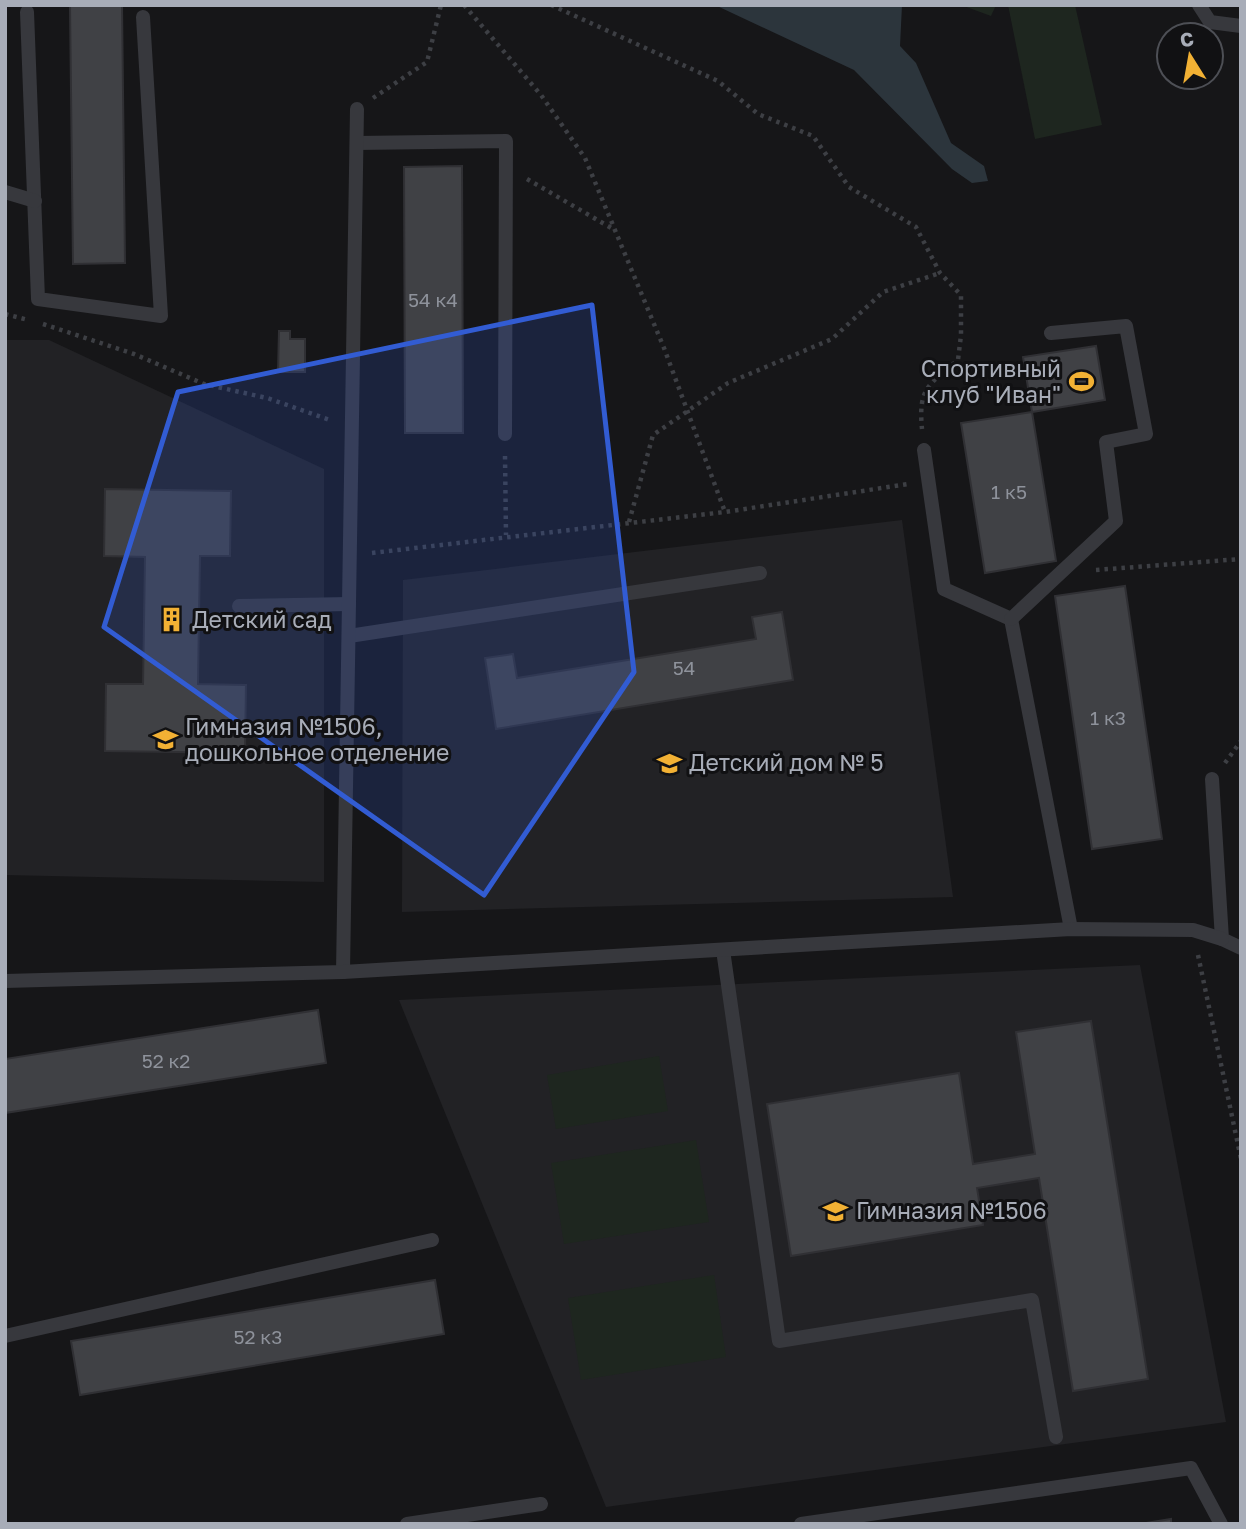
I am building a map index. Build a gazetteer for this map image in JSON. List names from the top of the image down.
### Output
{
  "places": {
    "sports": ["Спортивный клуб \"Иван\""],
    "building": ["Детский сад"],
    "school or university": ["Гимназия №1506, дошкольное отделение", "Детский дом № 5", "Гимназия №1506"]
  },
  "house_numbers": [
    "54 к4",
    "1 к5",
    "54",
    "1 к3",
    "52 к2",
    "52 к3"
  ],
  "north": "top"
}
